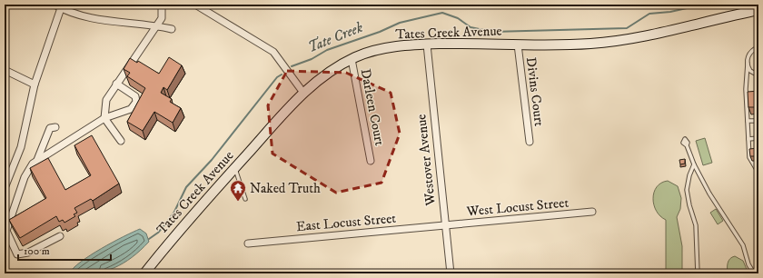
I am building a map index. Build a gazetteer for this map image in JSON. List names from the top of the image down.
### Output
{
  "streets": {
    "main road": ["Tates Creek Avenue"],
    "street": [
      "Divins Court",
      "Darleen Court",
      "Westover Avenue",
      "West Locust Street",
      "East Locust Street"
    ]
  },
  "crossings": [
    ["Tates Creek Avenue", "Divins Court"],
    ["Tates Creek Avenue", "Darleen Court"],
    ["Tates Creek Avenue", "Westover Avenue"],
    ["Westover Avenue", "West Locust Street"],
    ["Westover Avenue", "East Locust Street"],
    ["West Locust Street", "East Locust Street"]
  ],
  "water": ["Tate Creek"],
  "places": {
    "temple": ["Naked Truth"]
  },
  "scale_bar": "100 m"
}
